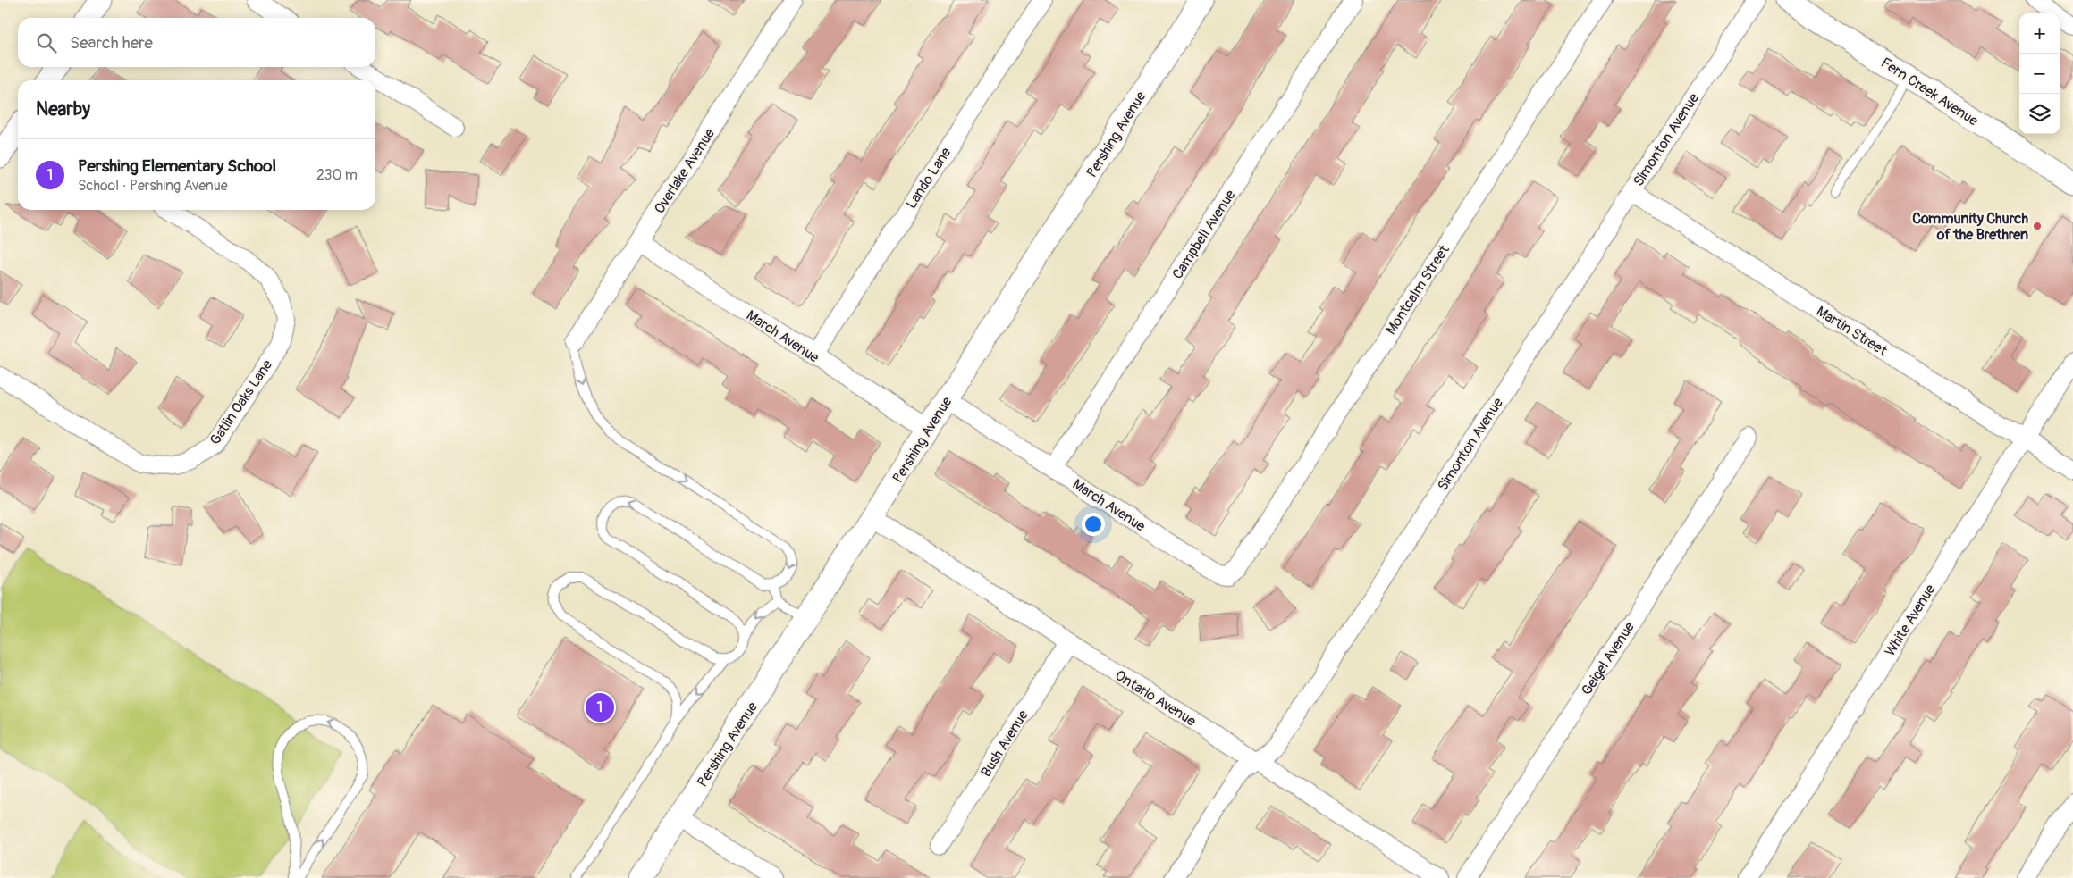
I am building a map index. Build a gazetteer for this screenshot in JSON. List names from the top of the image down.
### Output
{
  "streets": {
    "street": [
      "Fern Creek Avenue",
      "Pershing Avenue",
      "Simonton Avenue",
      "Overlake Avenue",
      "Lando Lane",
      "Campbell Avenue",
      "Montcalm Street",
      "Martin Street",
      "March Avenue",
      "Gatlin Oaks Lane",
      "White Avenue",
      "Geigel Avenue",
      "Ontario Avenue",
      "Bush Avenue"
    ]
  },
  "crossings": [
    ["Pershing Avenue", "March Avenue"],
    ["Pershing Avenue", "Ontario Avenue"],
    ["Simonton Avenue", "Martin Street"],
    ["Simonton Avenue", "Ontario Avenue"],
    ["Overlake Avenue", "March Avenue"],
    ["Lando Lane", "March Avenue"],
    ["Campbell Avenue", "March Avenue"],
    ["Montcalm Street", "March Avenue"],
    ["Martin Street", "White Avenue"],
    ["Ontario Avenue", "Bush Avenue"]
  ],
  "places": ["Community Church of the Brethren"],
  "page": {
    "map_buttons": ["+", "−"],
    "search": "Search here",
    "heading": "Nearby",
    "list": [
      {
        "mark": "1",
        "name": "Pershing Elementary School",
        "note": "School · Pershing Avenue",
        "value": "230 m"
      }
    ],
    "pins": "1"
  }
}
